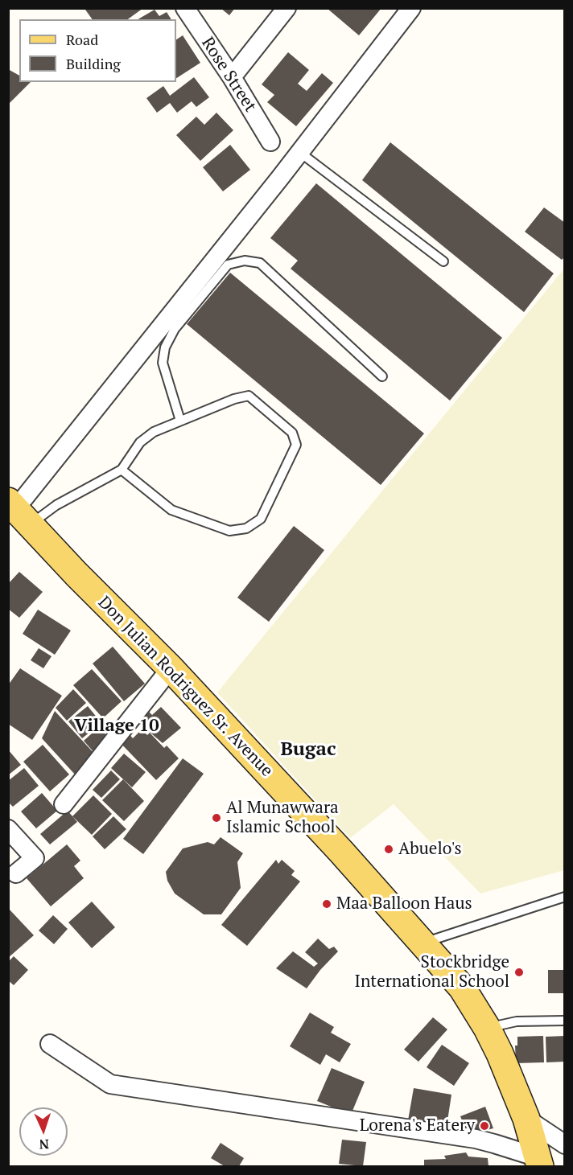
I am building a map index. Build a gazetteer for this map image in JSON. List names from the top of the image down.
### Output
{
  "streets": {
    "main road": ["Don Julian Rodriguez Sr. Avenue"],
    "street": ["Rose Street"]
  },
  "districts": ["Village 10", "Bugac"],
  "places": [
    "Al Munawwara Islamic School",
    "Abuelo's",
    "Maa Balloon Haus",
    "Stockbridge International School",
    "Lorena's Eatery"
  ],
  "legend": ["Road", "Building"],
  "north": "bottom"
}
